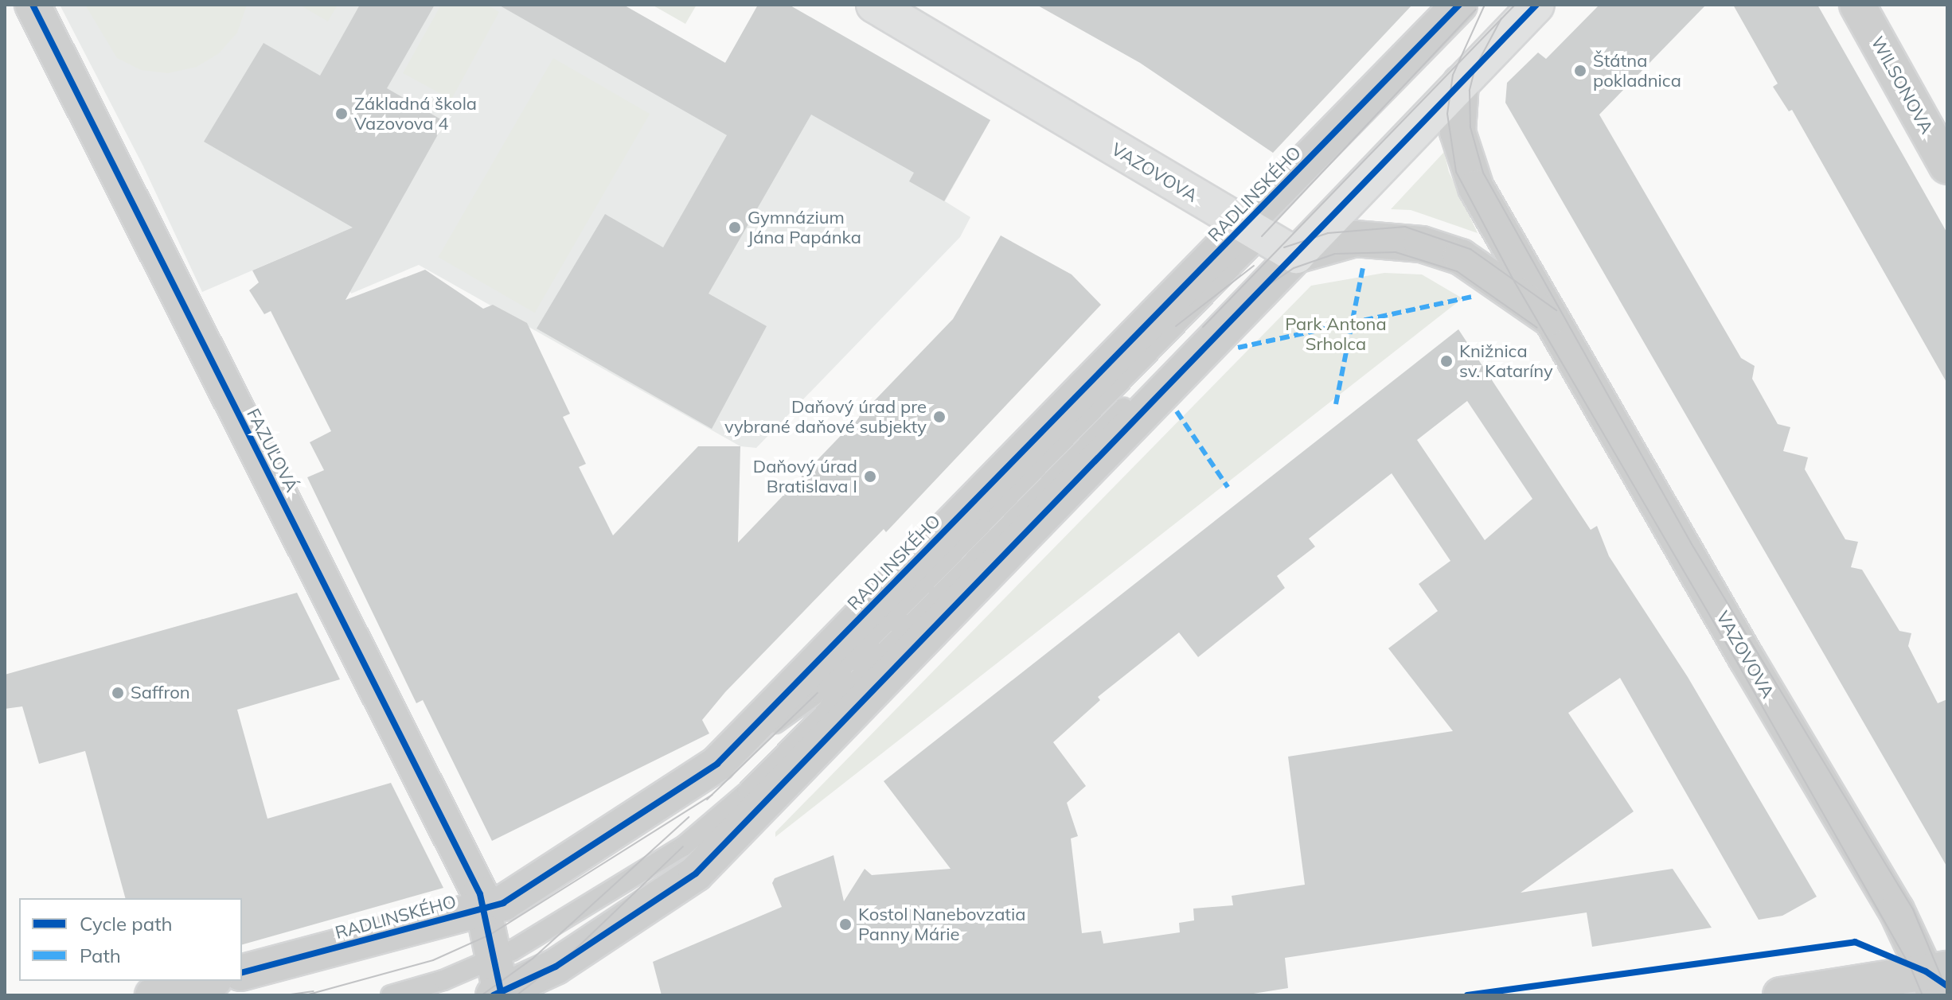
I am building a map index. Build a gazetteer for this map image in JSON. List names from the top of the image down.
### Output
{
  "streets": {
    "main road": ["VAZOVOVA"],
    "street": ["WILSONOVA", "RADLINSKÉHO", "FAZUĽOVÁ"]
  },
  "crossings": [
    ["VAZOVOVA", "RADLINSKÉHO"],
    ["RADLINSKÉHO", "FAZUĽOVÁ"]
  ],
  "parks": ["Park Antona Srholca"],
  "places": [
    "Štátna pokladnica",
    "Základná škola Vazovova 4",
    "Gymnázium Jána Papánka",
    "Knižnica sv. Kataríny",
    "Daňový úrad pre vybrané daňové subjekty",
    "Daňový úrad Bratislava I",
    "Saffron",
    "Kostol Nanebovzatia Panny Márie"
  ],
  "legend": ["Cycle path", "Path"]
}
